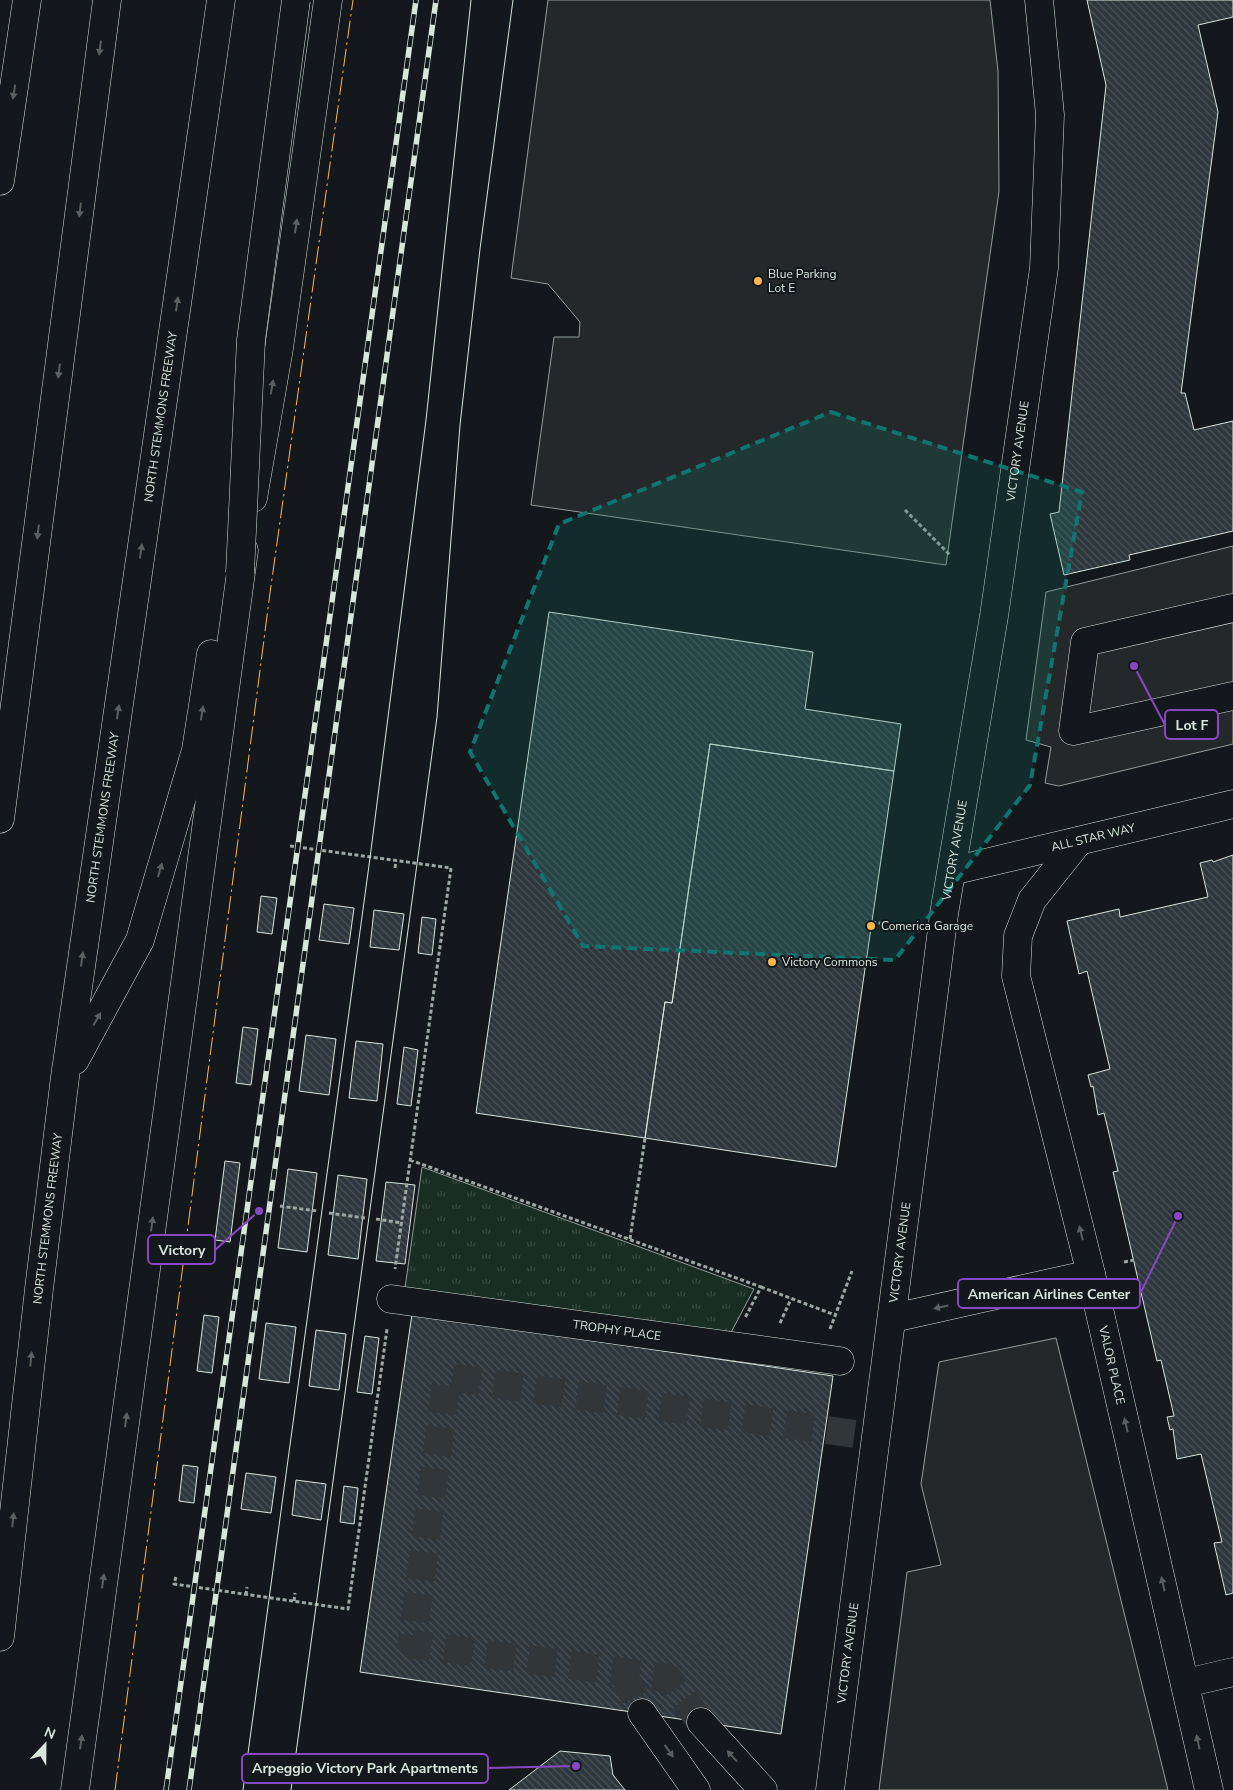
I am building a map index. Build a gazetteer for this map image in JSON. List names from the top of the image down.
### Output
{
  "streets": {
    "main road": [
      "NORTH STEMMONS FREEWAY",
      "VICTORY AVENUE",
      "ALL STAR WAY",
      "TROPHY PLACE",
      "VALOR PLACE"
    ]
  },
  "crossings": [
    ["VICTORY AVENUE", "ALL STAR WAY"],
    ["ALL STAR WAY", "VALOR PLACE"]
  ],
  "one_way": ["VALOR PLACE"],
  "places": [
    "Blue Parking Lot E",
    "Lot F",
    "Comerica Garage",
    "Victory Commons",
    "Victory",
    "American Airlines Center",
    "Arpeggio Victory Park Apartments"
  ],
  "north": "top"
}
